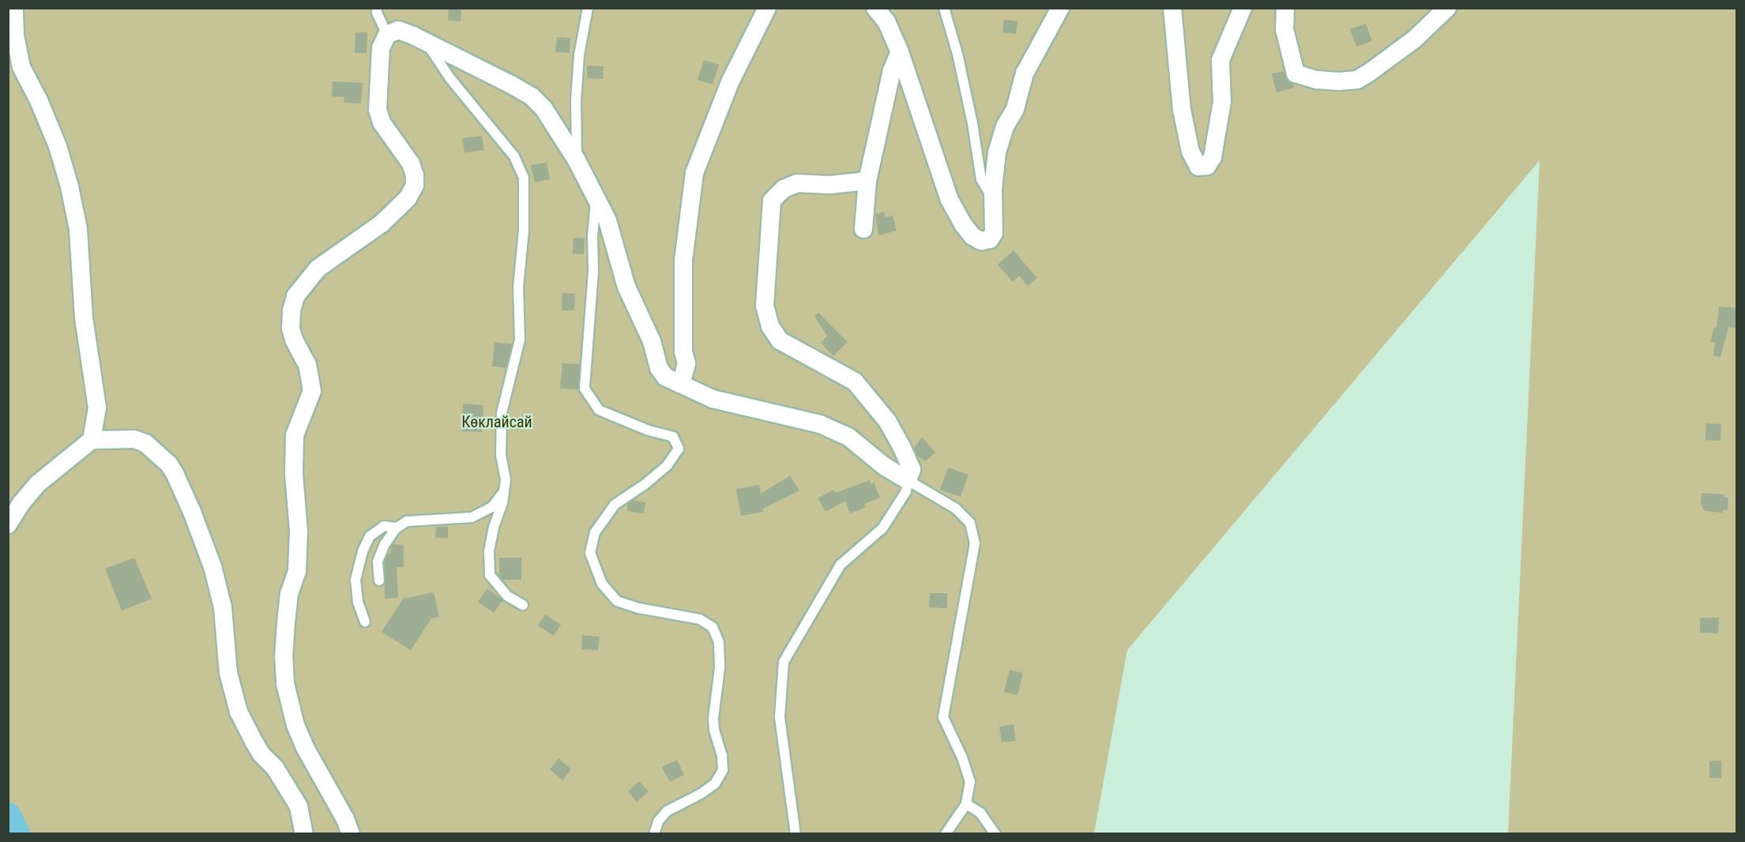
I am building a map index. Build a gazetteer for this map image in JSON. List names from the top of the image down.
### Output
{
  "parks": ["Көклайсай"]
}
